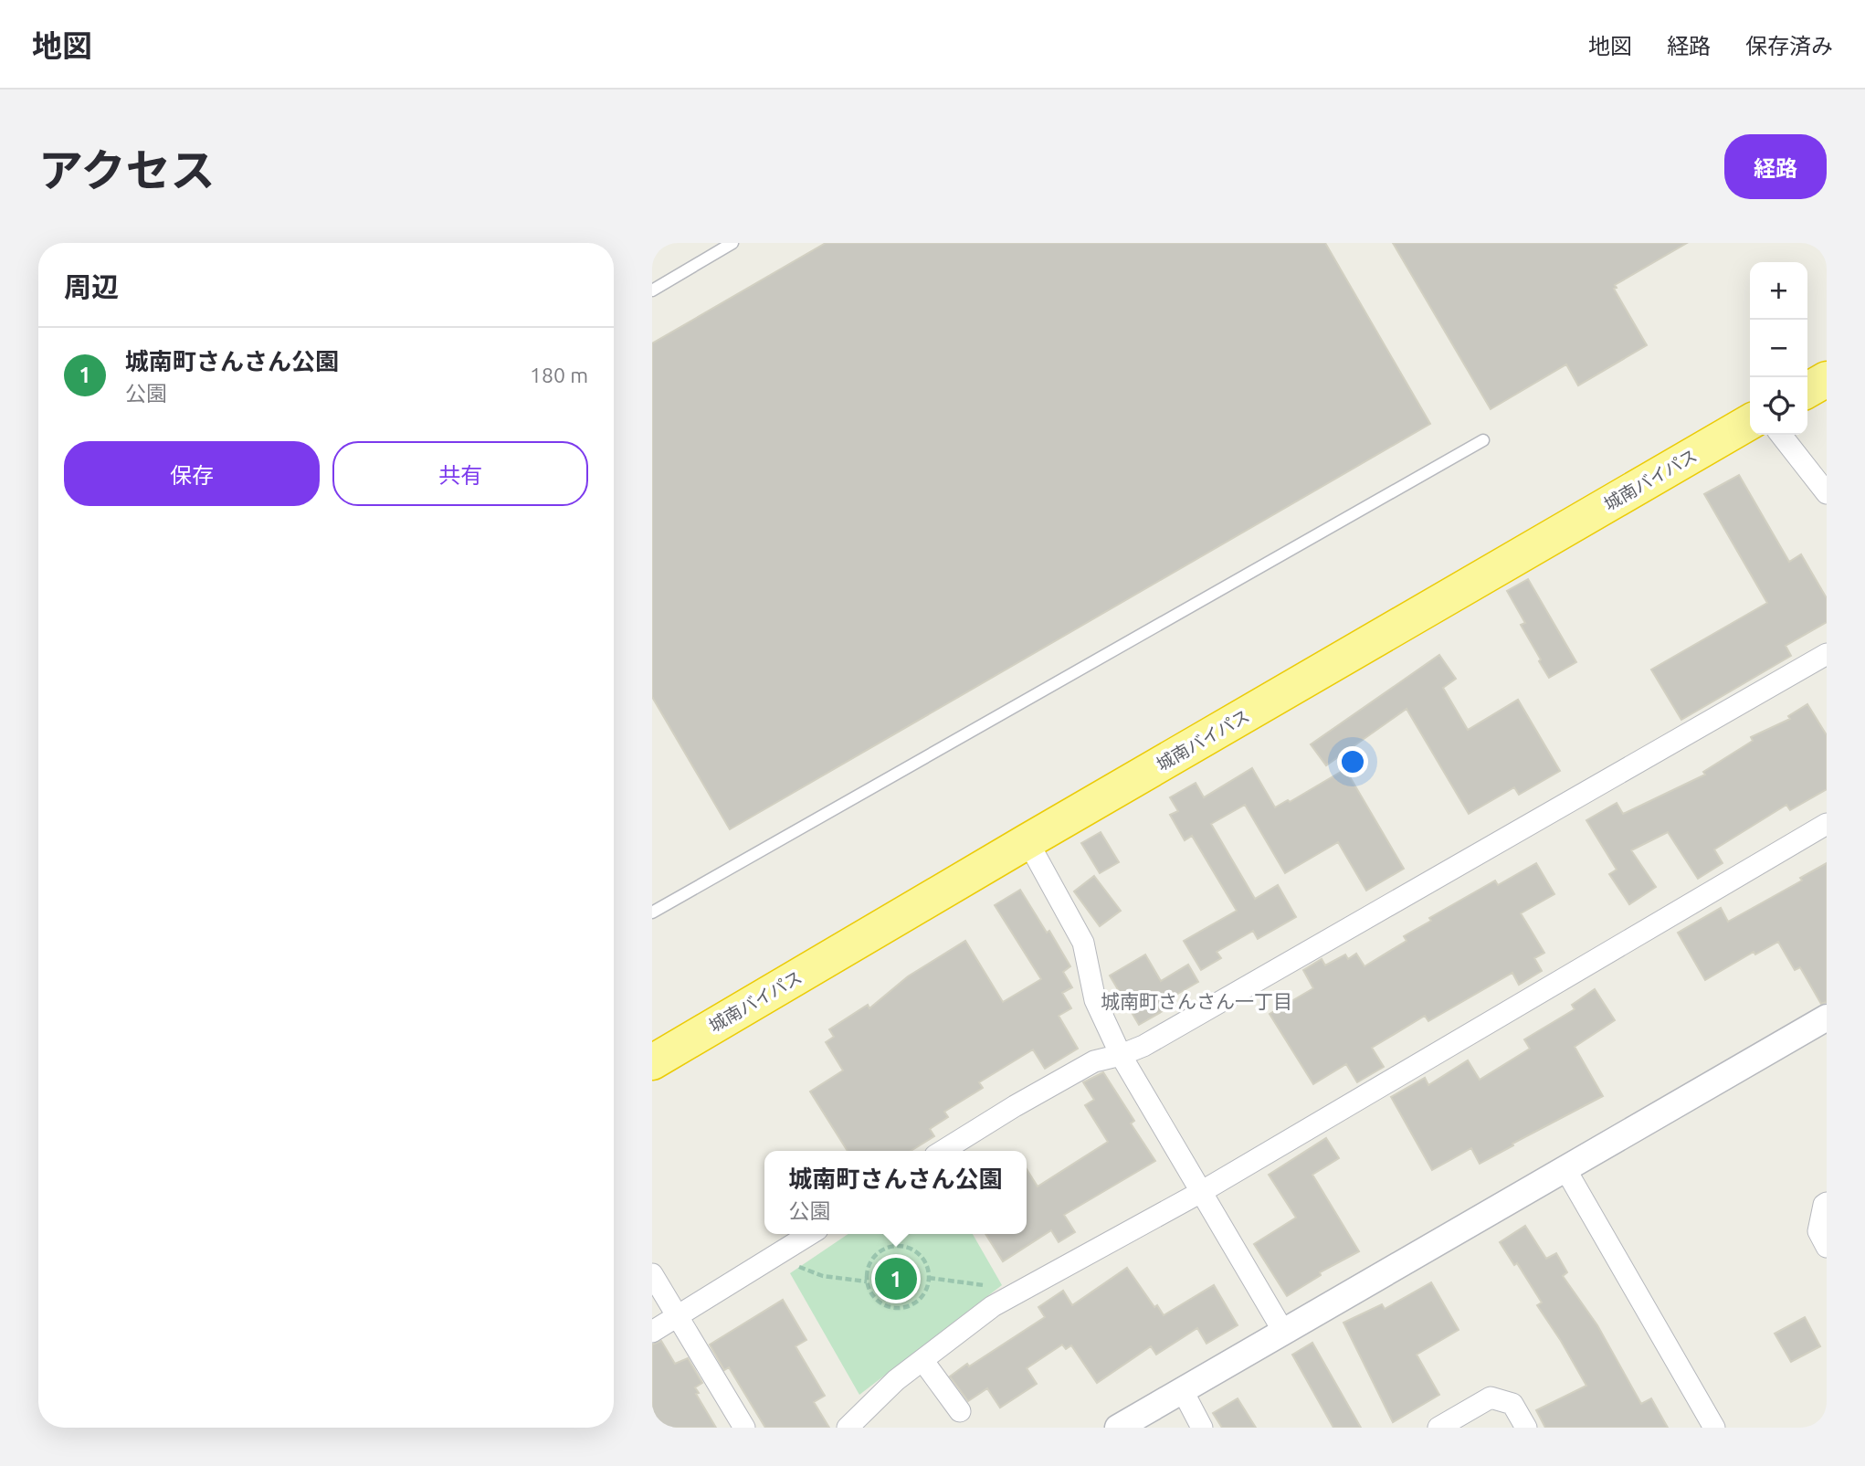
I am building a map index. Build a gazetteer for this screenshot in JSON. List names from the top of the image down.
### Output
{
  "streets": {
    "highway": ["城南バイパス"]
  },
  "districts": ["城南町さんさん一丁目"],
  "page": {
    "header": "地図",
    "nav": ["地図", "経路", "保存済み"],
    "title": "アクセス",
    "buttons": [
      "経路",
      ["保存", "共有"]
    ],
    "heading": "周辺",
    "map_buttons": ["+", "−"],
    "list": [
      {
        "mark": "1",
        "name": "城南町さんさん公園",
        "note": "公園",
        "value": "180 m"
      }
    ],
    "popup": ["城南町さんさん公園", "公園"],
    "pins": "1"
  }
}
